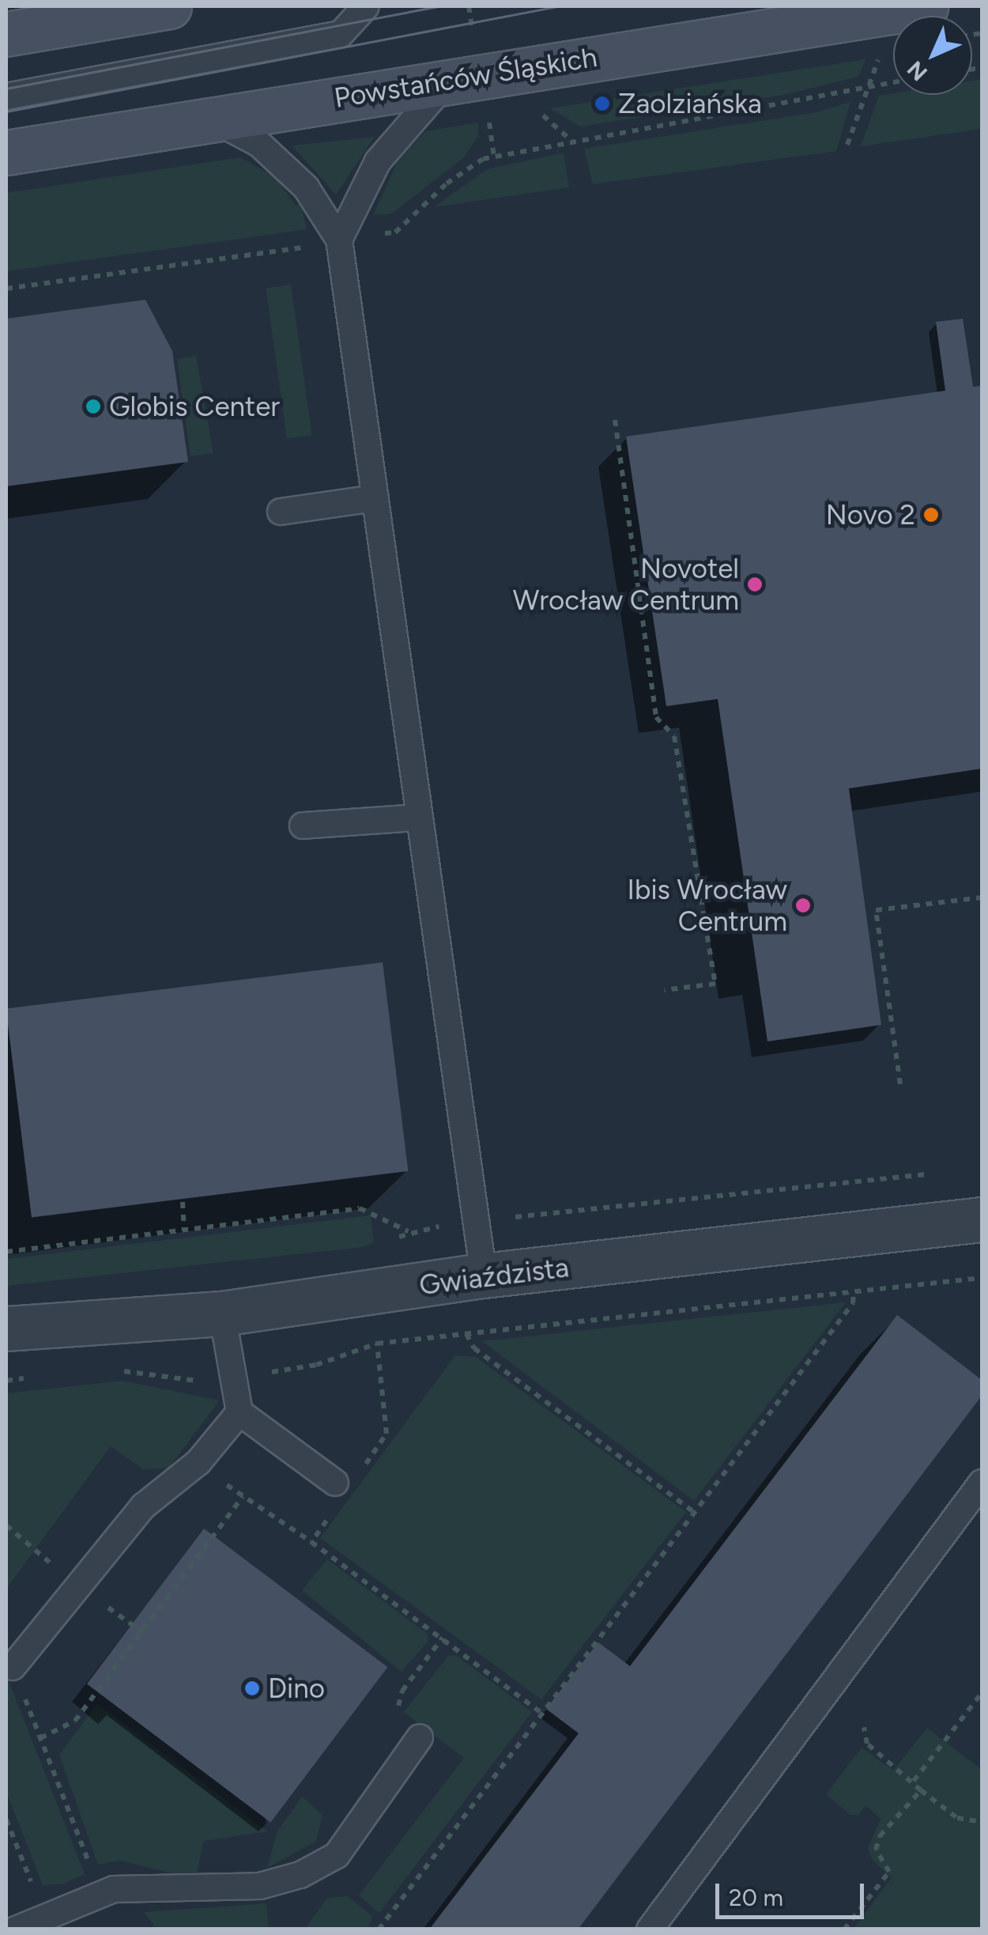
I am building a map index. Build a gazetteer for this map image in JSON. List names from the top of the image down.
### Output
{
  "streets": {
    "main road": ["Powstańców Śląskich"],
    "street": ["Gwiaździsta"]
  },
  "places": [
    "Zaolziańska",
    "Globis Center",
    "Novo 2",
    "Novotel Wrocław Centrum",
    "Ibis Wrocław Centrum",
    "Dino"
  ],
  "scale_bar": "20 m",
  "north": "bottom left"
}
